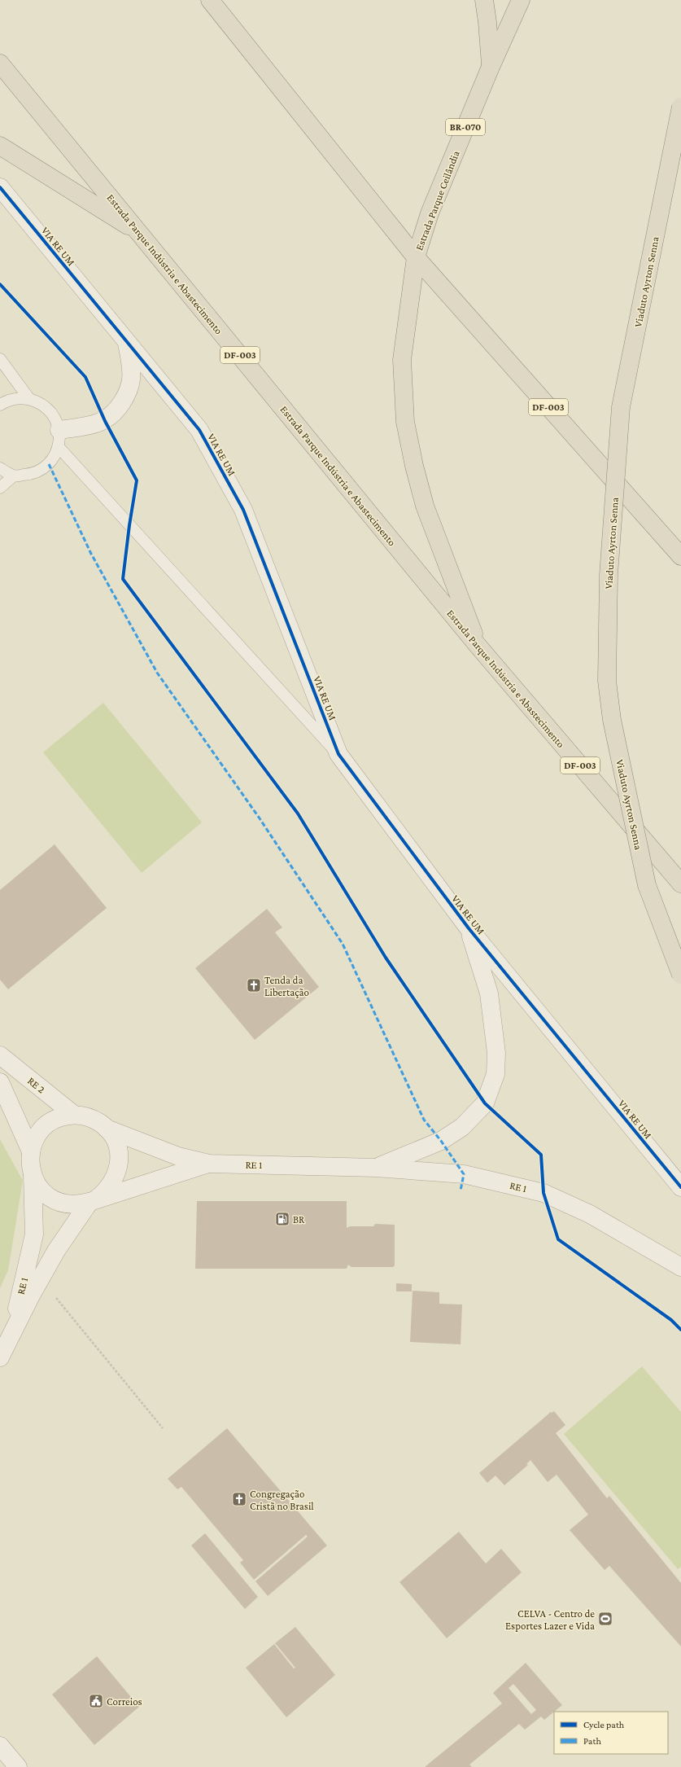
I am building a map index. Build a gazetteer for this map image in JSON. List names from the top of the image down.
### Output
{
  "streets": {
    "highway": [
      "BR-070",
      "Estrada Parque Ceilândia",
      "Estrada Parque Indústria e Abastecimento",
      "Viaduto Ayrton Senna",
      "DF-003"
    ],
    "street": ["VIA RE UM", "RE 2", "RE 1"]
  },
  "crossings": [
    ["Estrada Parque Ceilândia", "Estrada Parque Indústria e Abastecimento"],
    ["Estrada Parque Ceilândia", "DF-003"],
    ["VIA RE UM", "RE 1"],
    ["RE 2", "RE 1"]
  ],
  "places": {
    "church": ["Tenda da Libertação", "Congregação Cristã no Brasil"],
    "fuel station": ["BR"],
    "sports": ["CELVA - Centro de Esportes Lazer e Vida"],
    "public building": ["Correios"]
  },
  "legend": ["Cycle path", "Path"]
}
